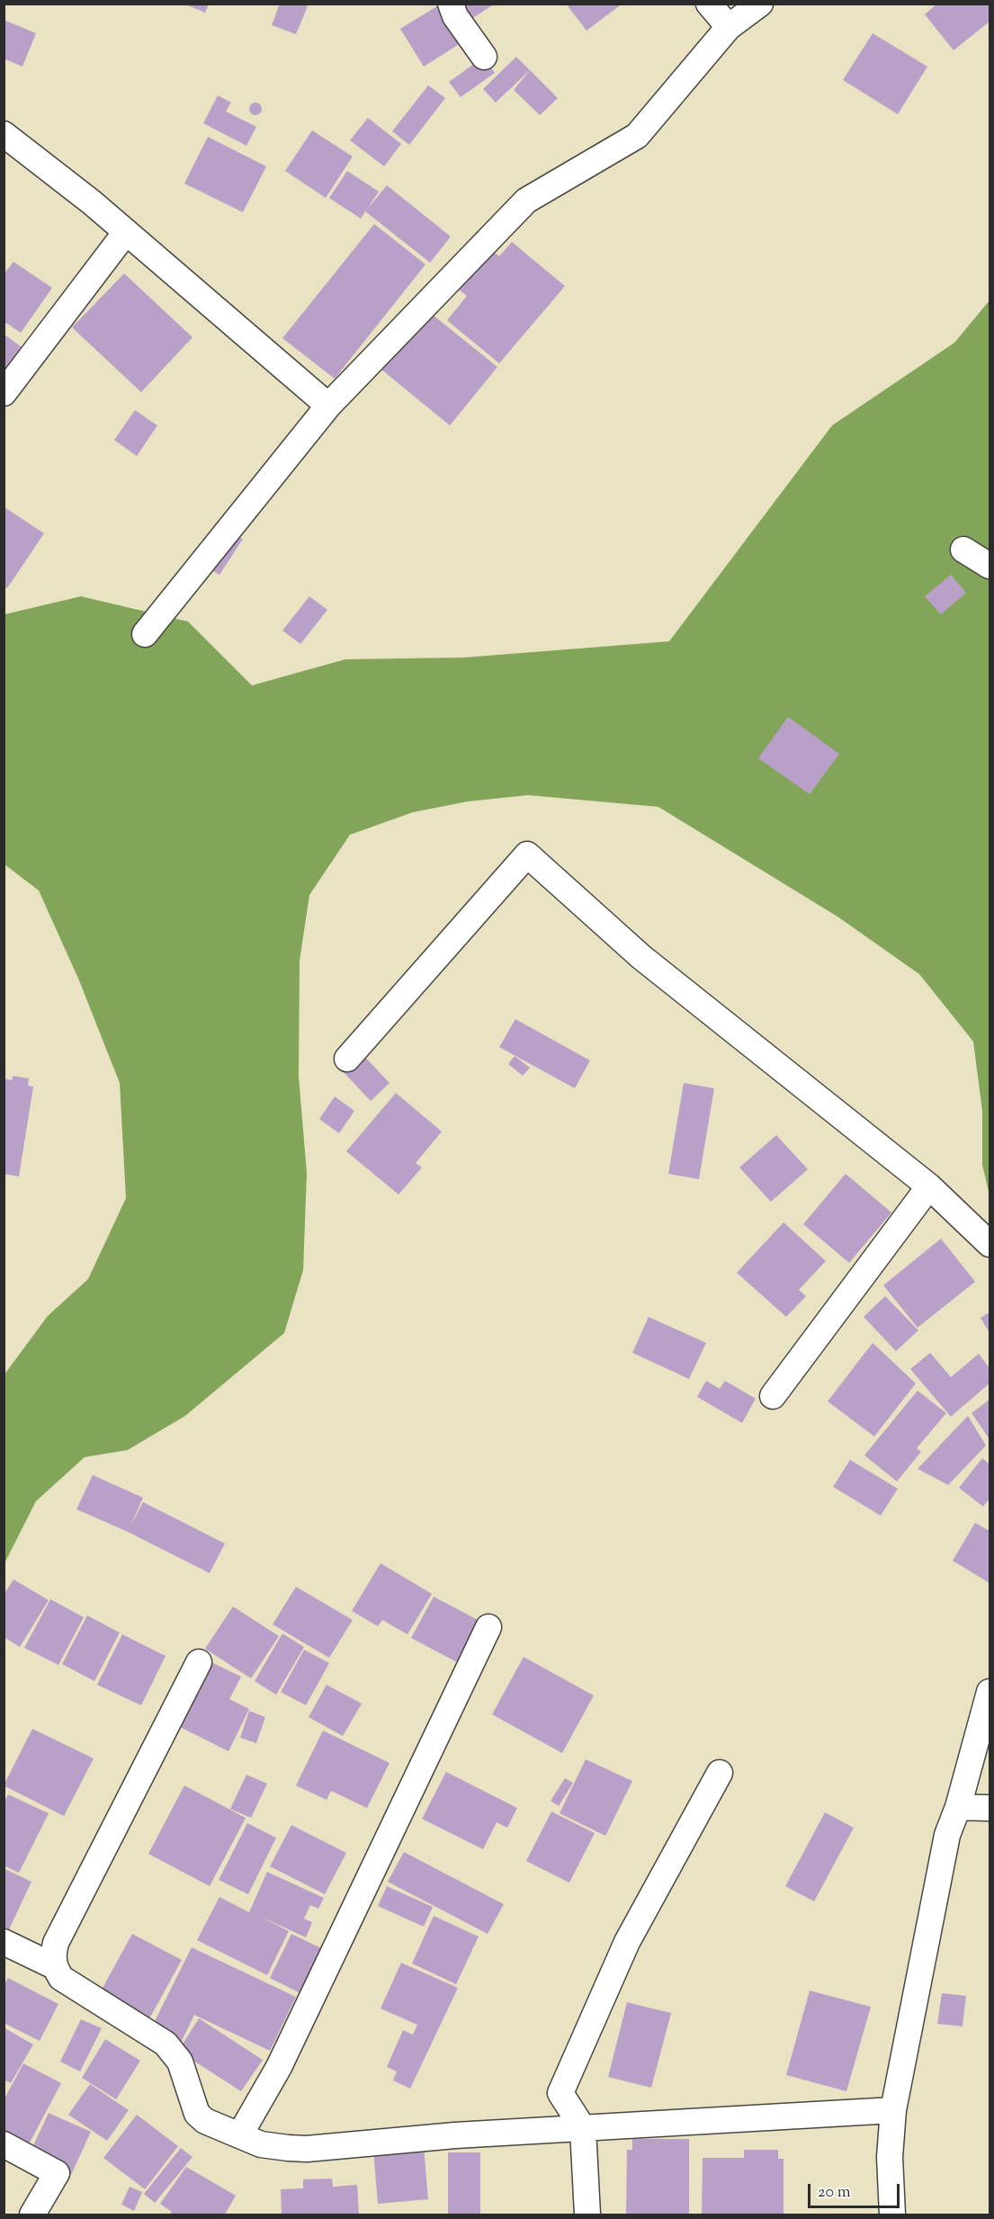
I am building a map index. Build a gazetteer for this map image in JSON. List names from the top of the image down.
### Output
{
  "scale_bar": "20 m"
}
